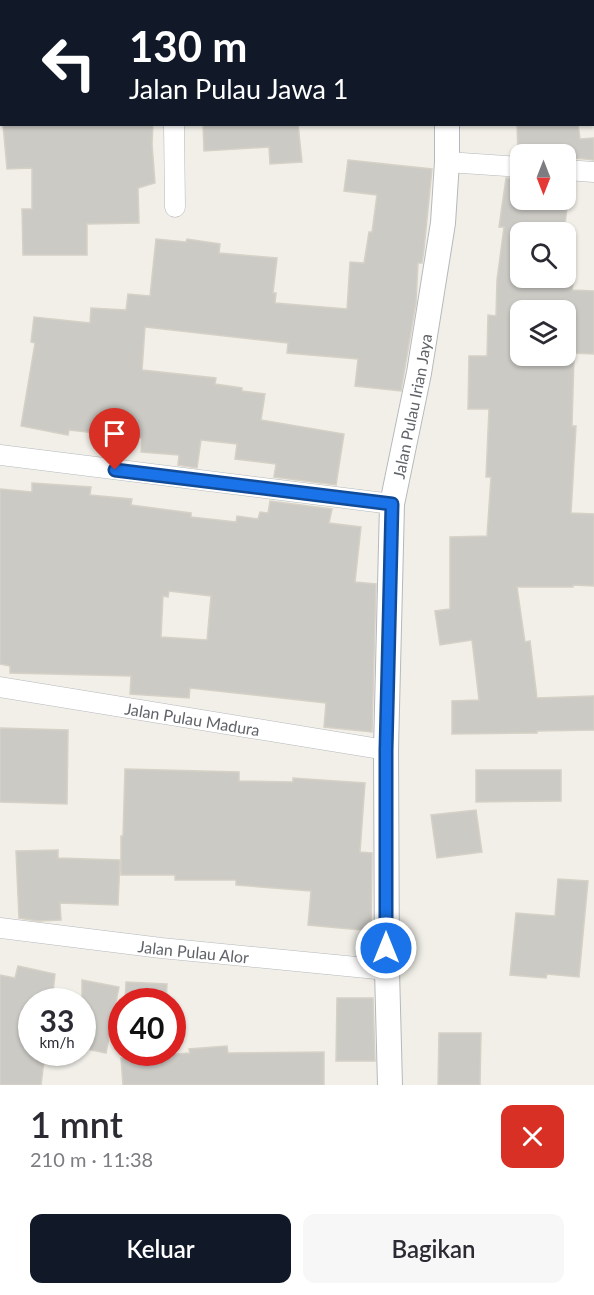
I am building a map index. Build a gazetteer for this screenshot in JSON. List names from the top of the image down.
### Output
{
  "streets": {
    "street": ["Jalan Pulau Irian Jaya", "Jalan Pulau Madura", "Jalan Pulau Alor"]
  },
  "crossings": [
    ["Jalan Pulau Irian Jaya", "Jalan Pulau Madura"],
    ["Jalan Pulau Irian Jaya", "Jalan Pulau Alor"]
  ],
  "north": "bottom",
  "page": {
    "turn": ["130 m", "Jalan Pulau Jawa 1"],
    "speed": "33 km/h",
    "limit": "40",
    "heading": ["1 mnt", "210 m · 11:38"],
    "buttons": ["Keluar", "Bagikan"]
  }
}
